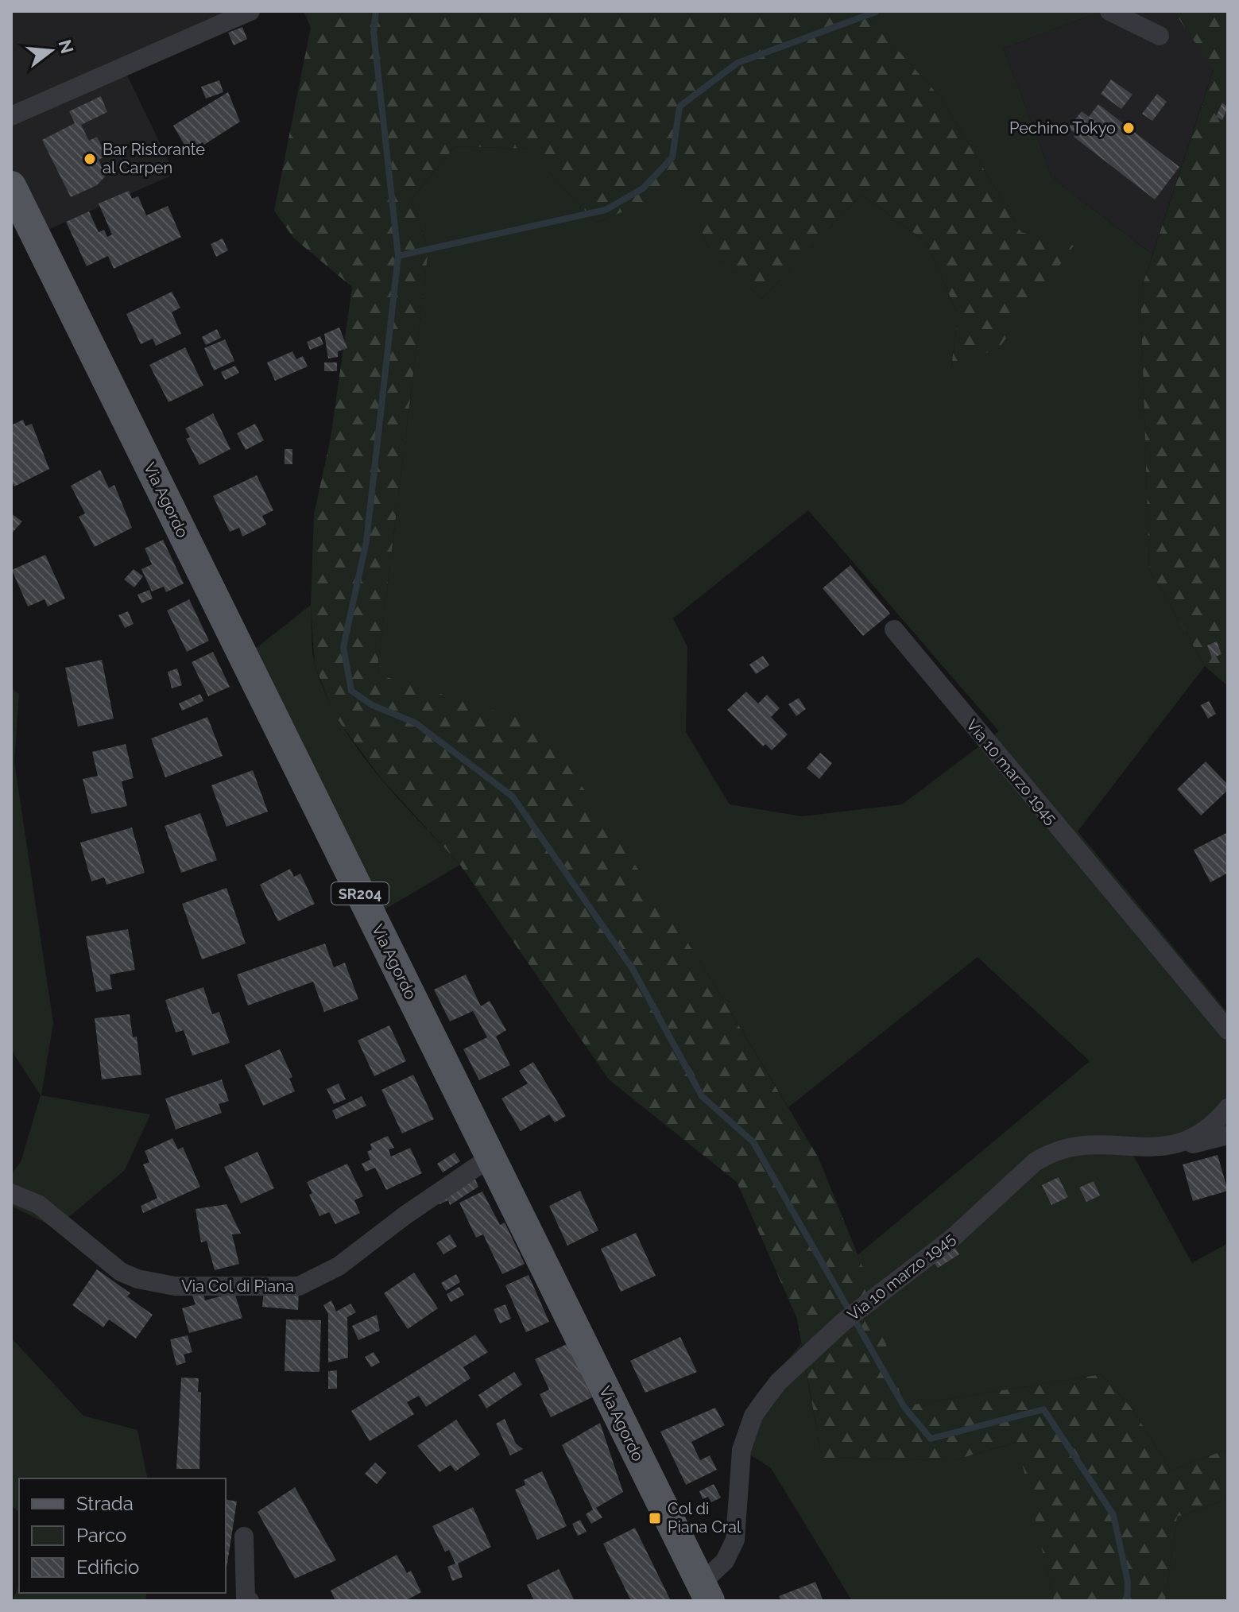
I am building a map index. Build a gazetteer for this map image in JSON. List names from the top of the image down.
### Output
{
  "streets": {
    "main road": ["Via Agordo", "SR204"],
    "street": ["Via 10 marzo 1945", "Via Col di Piana"]
  },
  "crossings": [
    ["Via Agordo", "Via 10 marzo 1945"],
    ["Via Agordo", "Via Col di Piana"]
  ],
  "places": {
    "other": ["Pechino Tokyo", "Bar Ristorante al Carpen"],
    "transit": ["Col di Piana Cral"]
  },
  "legend": ["Strada", "Parco", "Edificio"],
  "north": "right"
}
